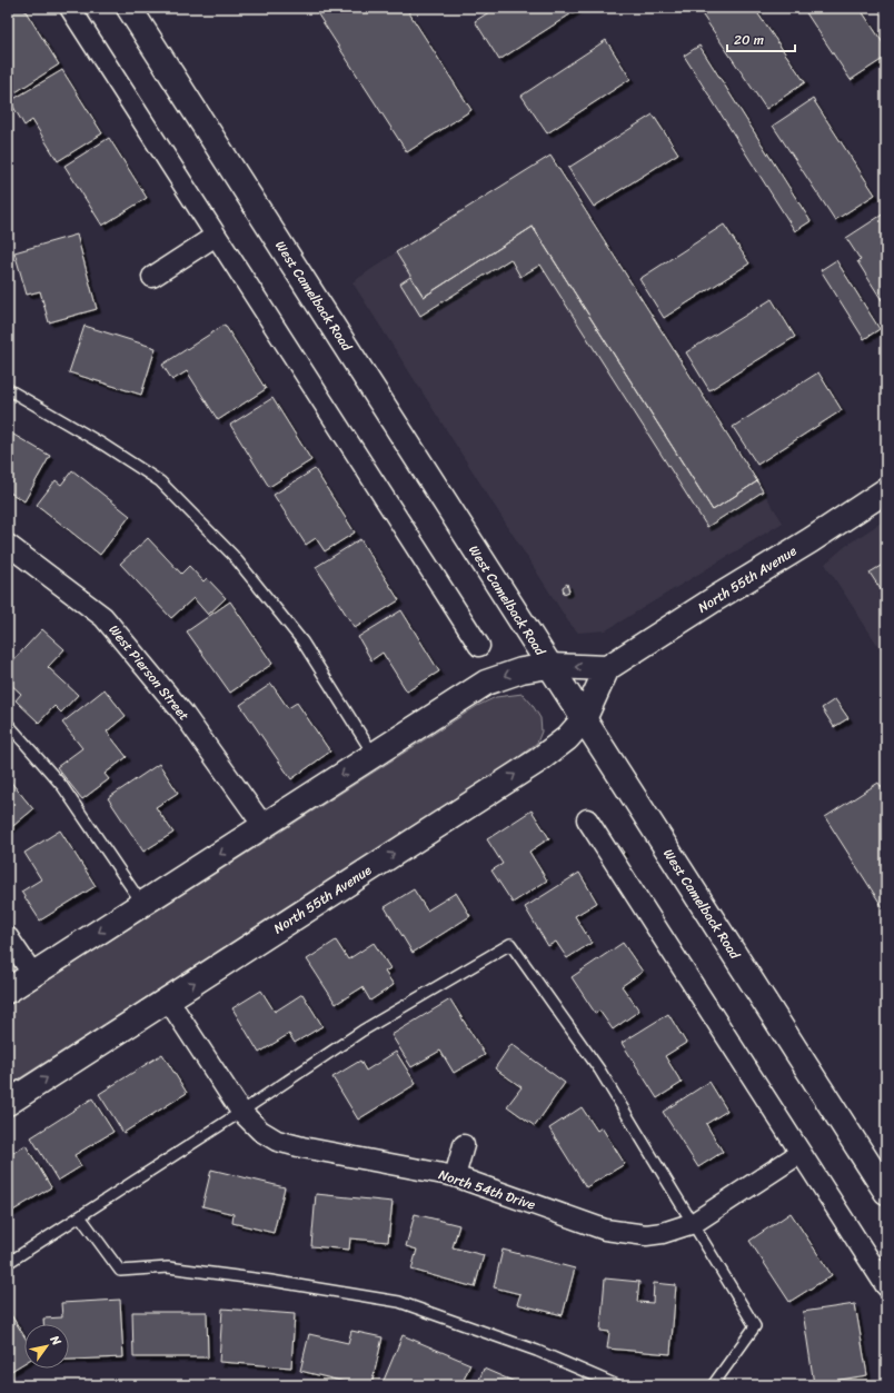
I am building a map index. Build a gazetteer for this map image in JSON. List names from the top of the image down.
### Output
{
  "streets": {
    "street": [
      "West Camelback Road",
      "North 55th Avenue",
      "West Pierson Street",
      "North 54th Drive"
    ]
  },
  "crossings": [
    ["West Camelback Road", "North 55th Avenue"],
    ["North 55th Avenue", "North 54th Drive"]
  ],
  "scale_bar": "20 m",
  "north": "top right"
}
